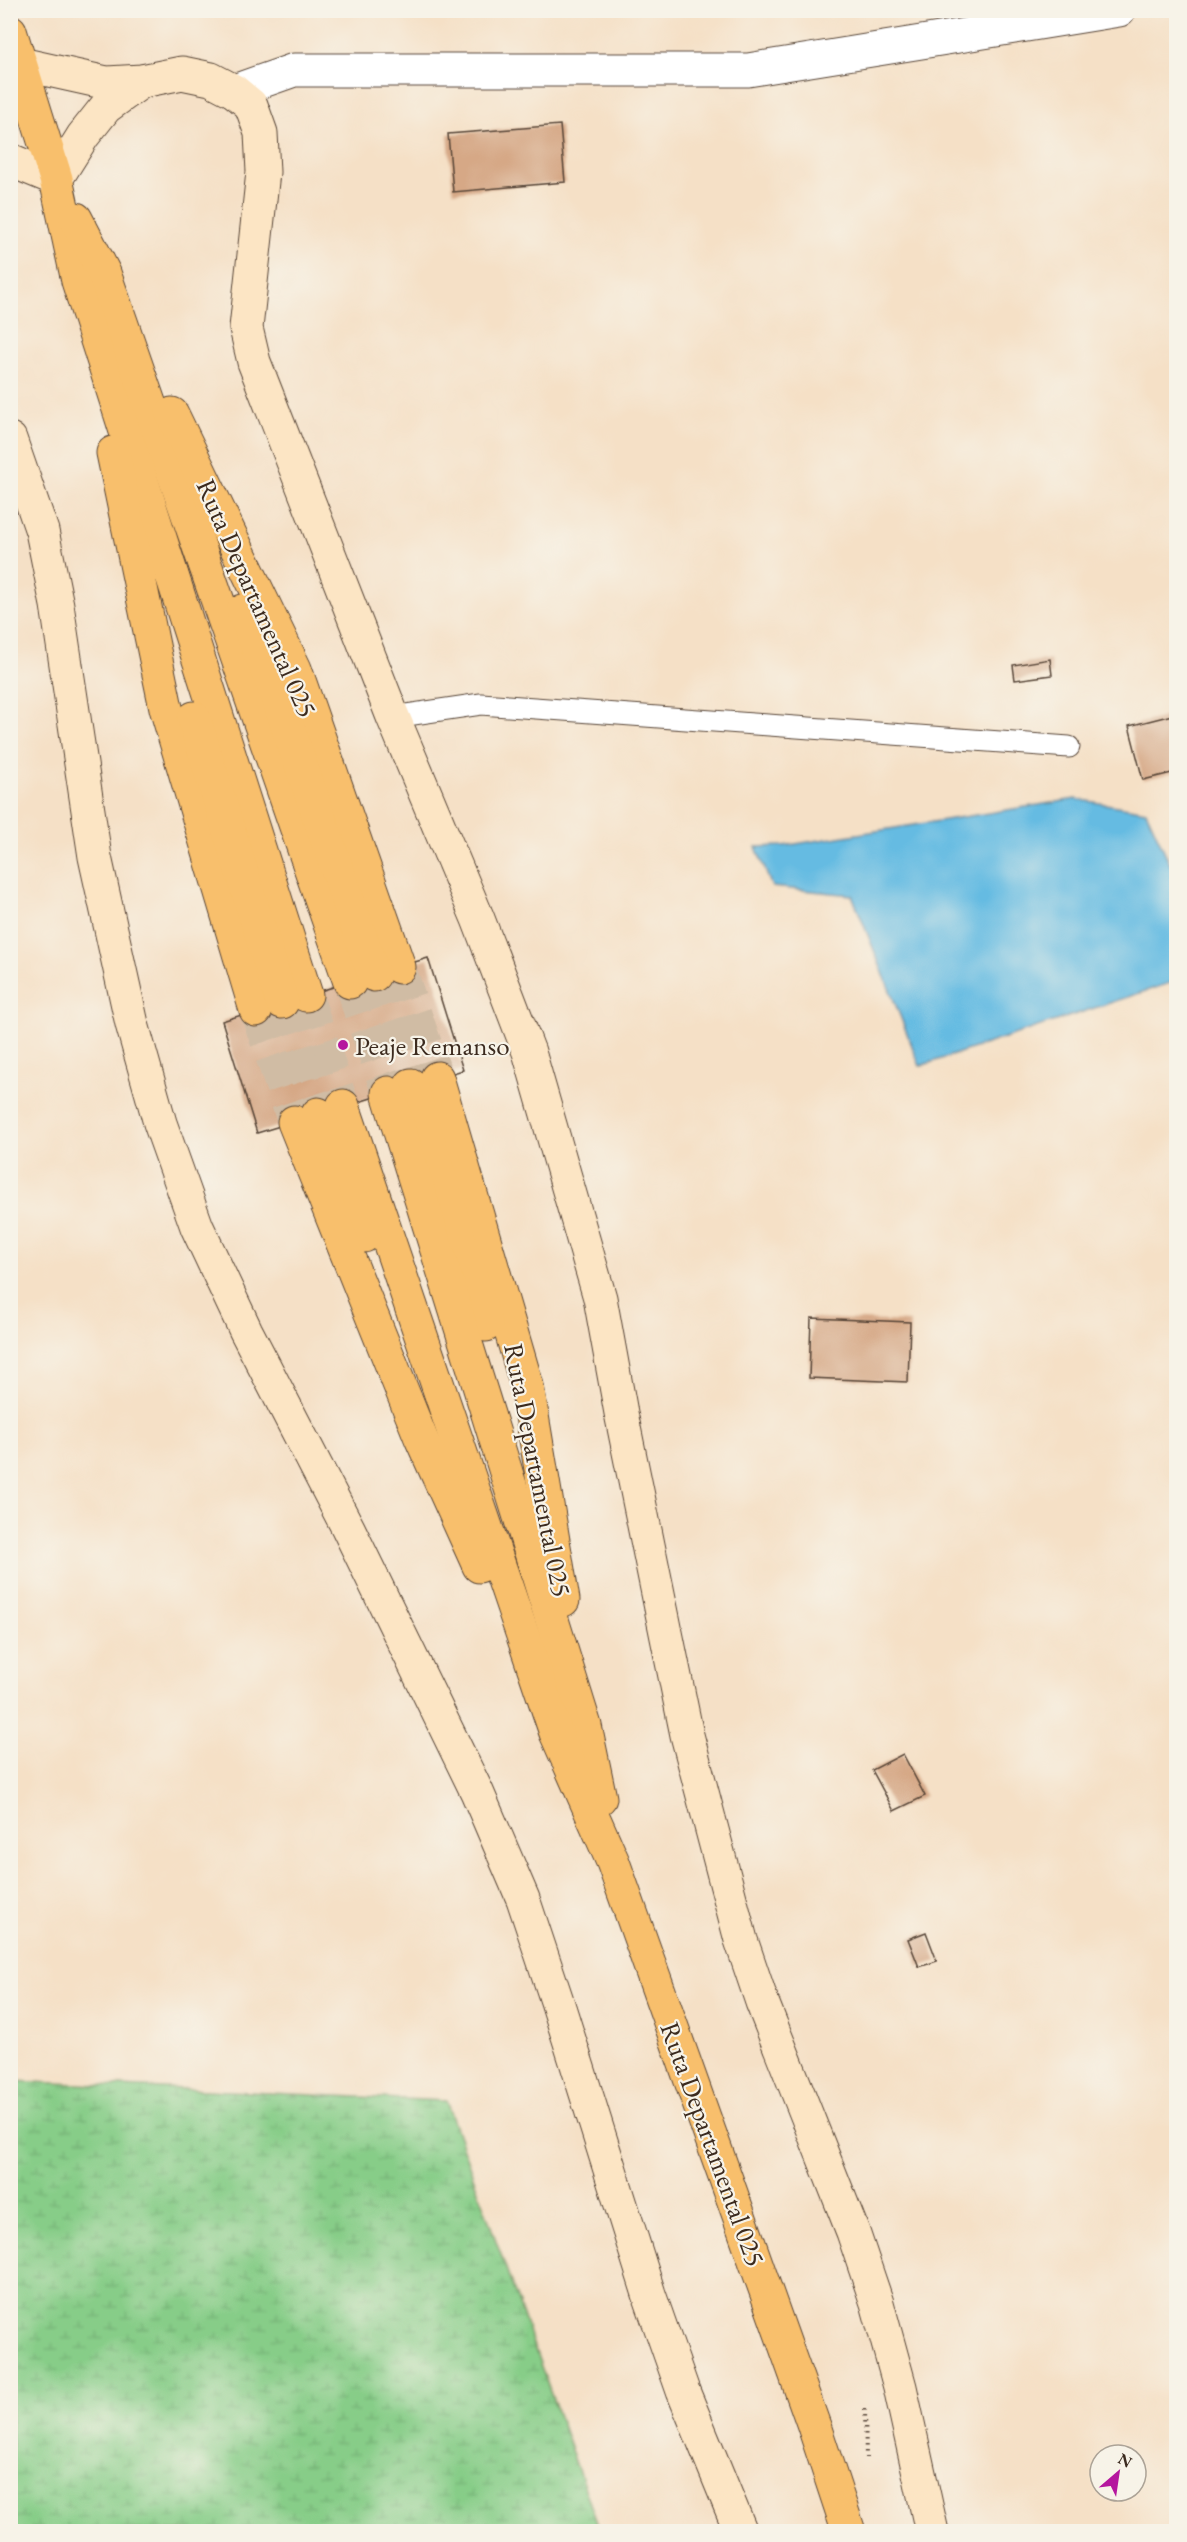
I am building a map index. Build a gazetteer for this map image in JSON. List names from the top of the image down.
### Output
{
  "streets": {
    "highway": ["Ruta Departamental 025"]
  },
  "places": ["Peaje Remanso"],
  "north": "top right"
}
